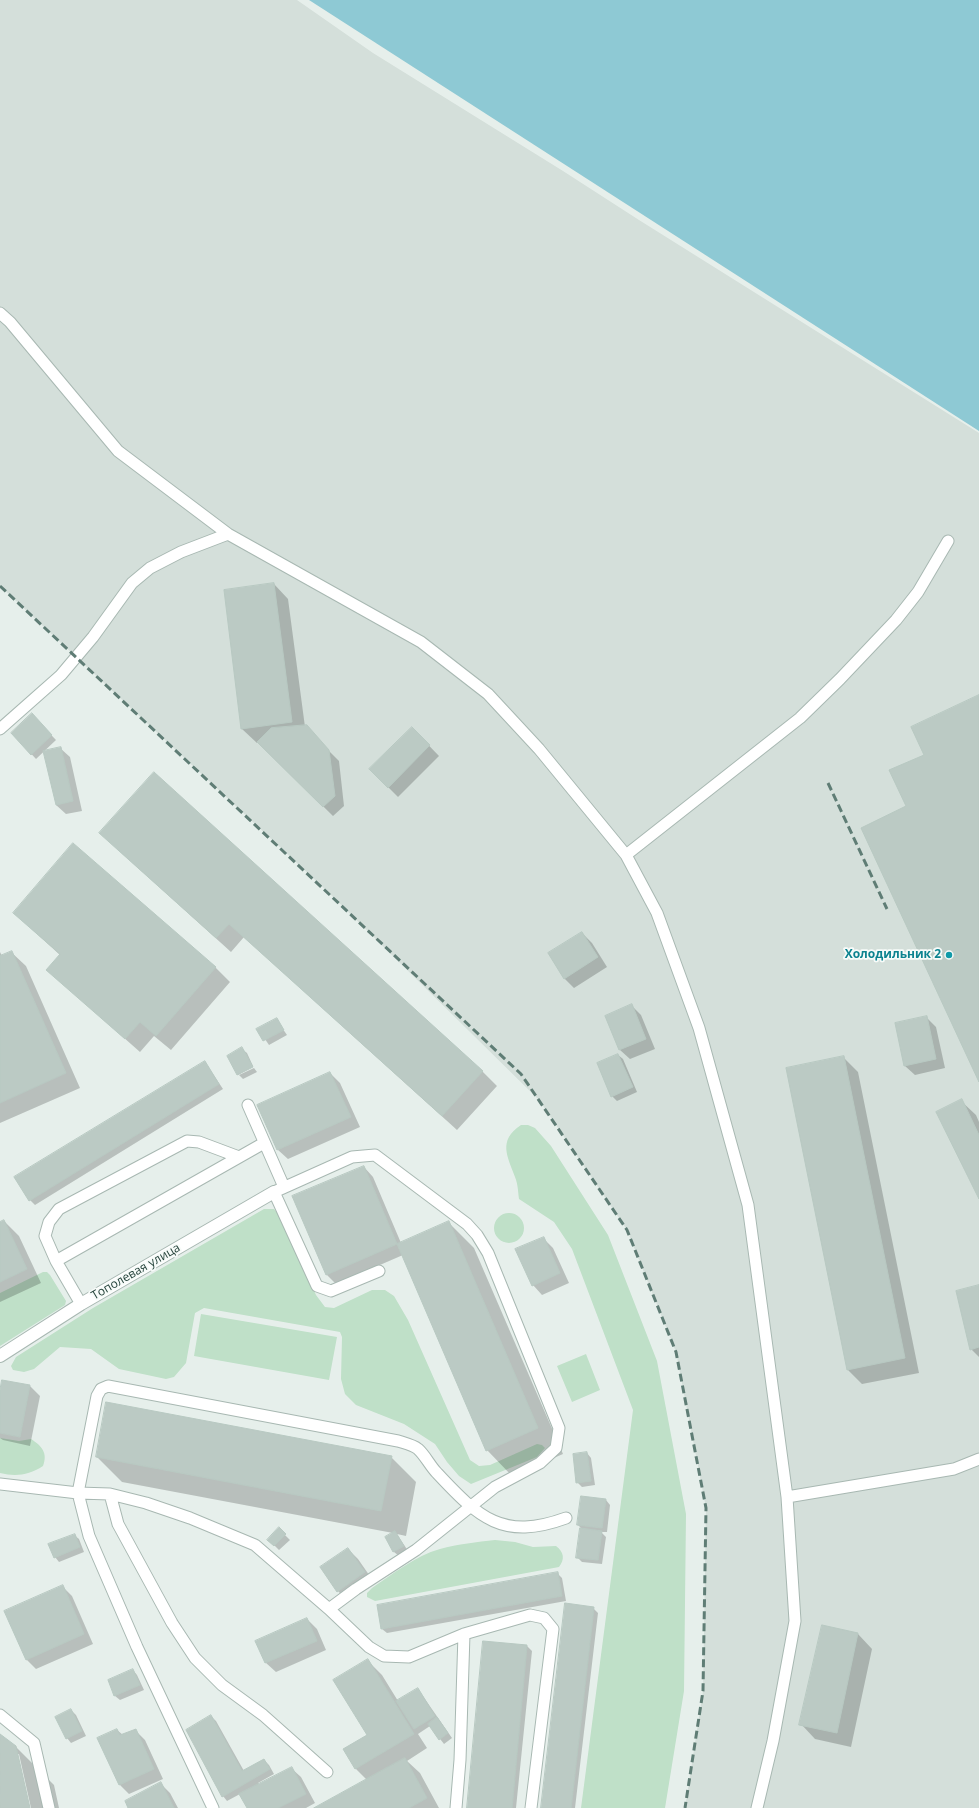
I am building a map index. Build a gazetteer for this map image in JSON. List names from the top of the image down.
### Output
{
  "streets": {
    "street": ["Тополевая улица"]
  },
  "places": ["Холодильник 2"]
}
